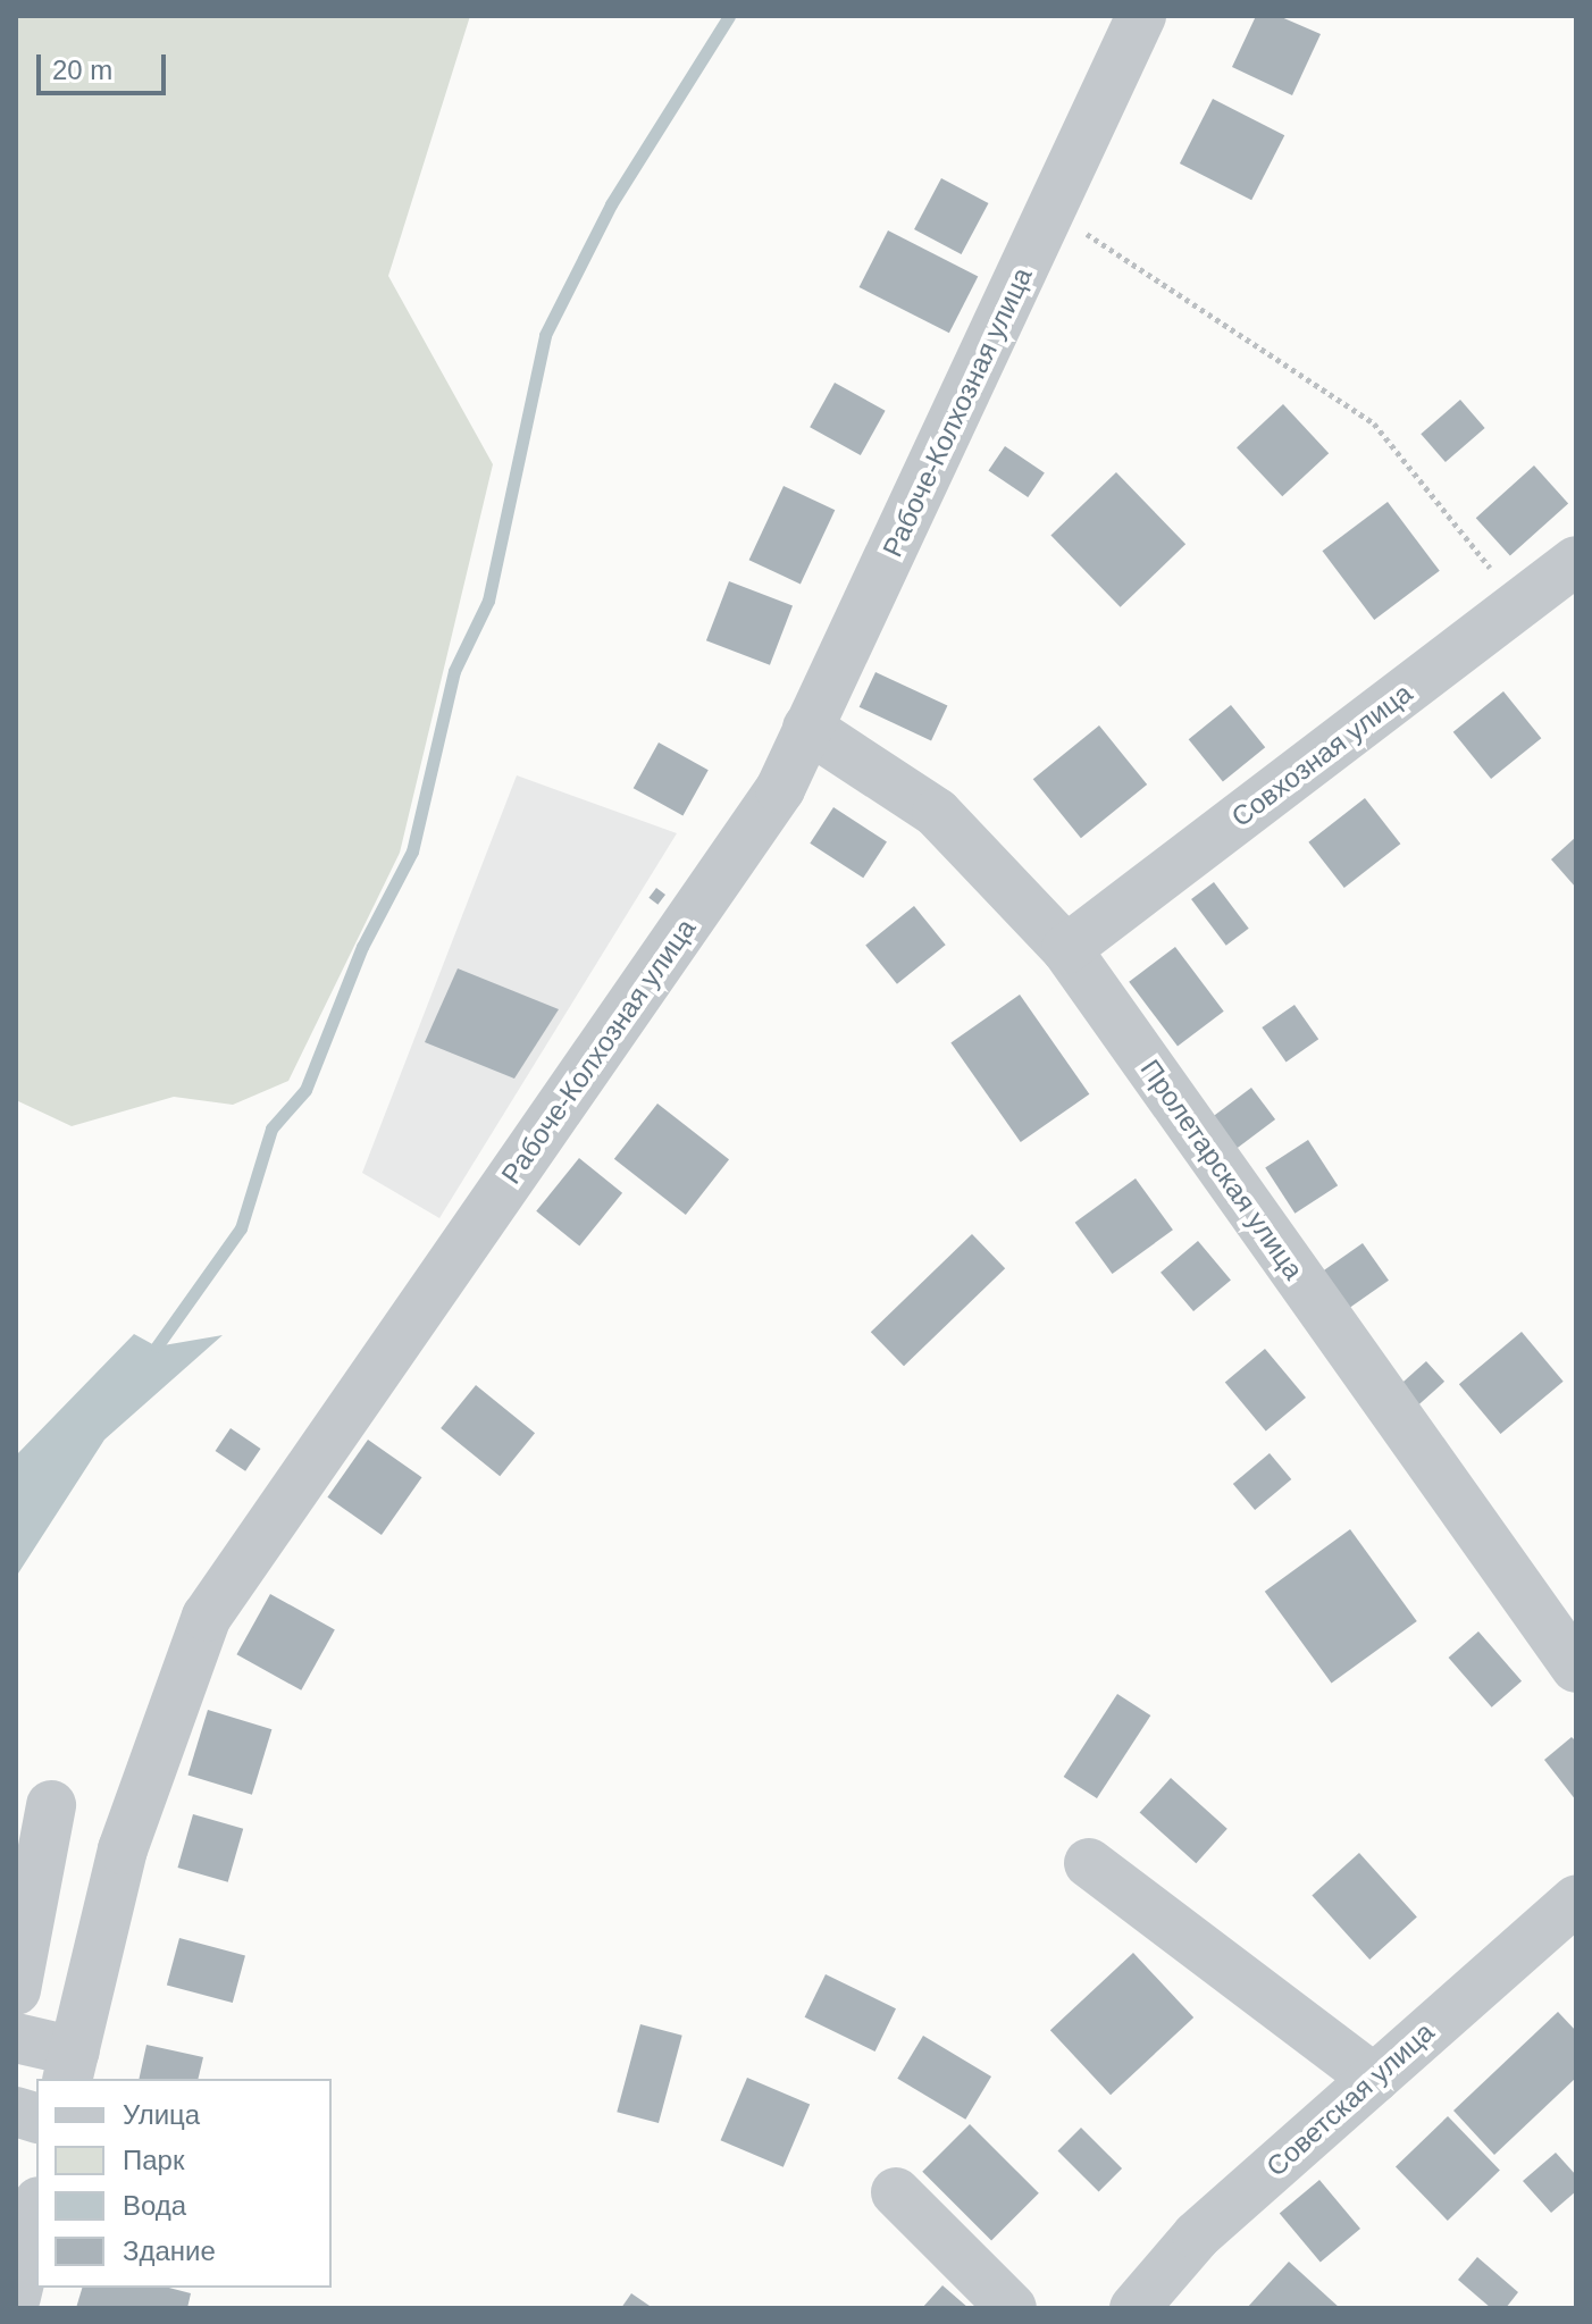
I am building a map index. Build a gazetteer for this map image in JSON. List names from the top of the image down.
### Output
{
  "streets": {
    "street": [
      "Рабоче-Колхозная улица",
      "Совхозная улица",
      "Пролетарская улица",
      "Советская улица"
    ]
  },
  "crossings": [
    ["Рабоче-Колхозная улица", "Пролетарская улица"],
    ["Совхозная улица", "Пролетарская улица"]
  ],
  "legend": [
    "Улица",
    "Парк",
    "Вода",
    "Здание"
  ],
  "scale_bar": "20 m"
}
